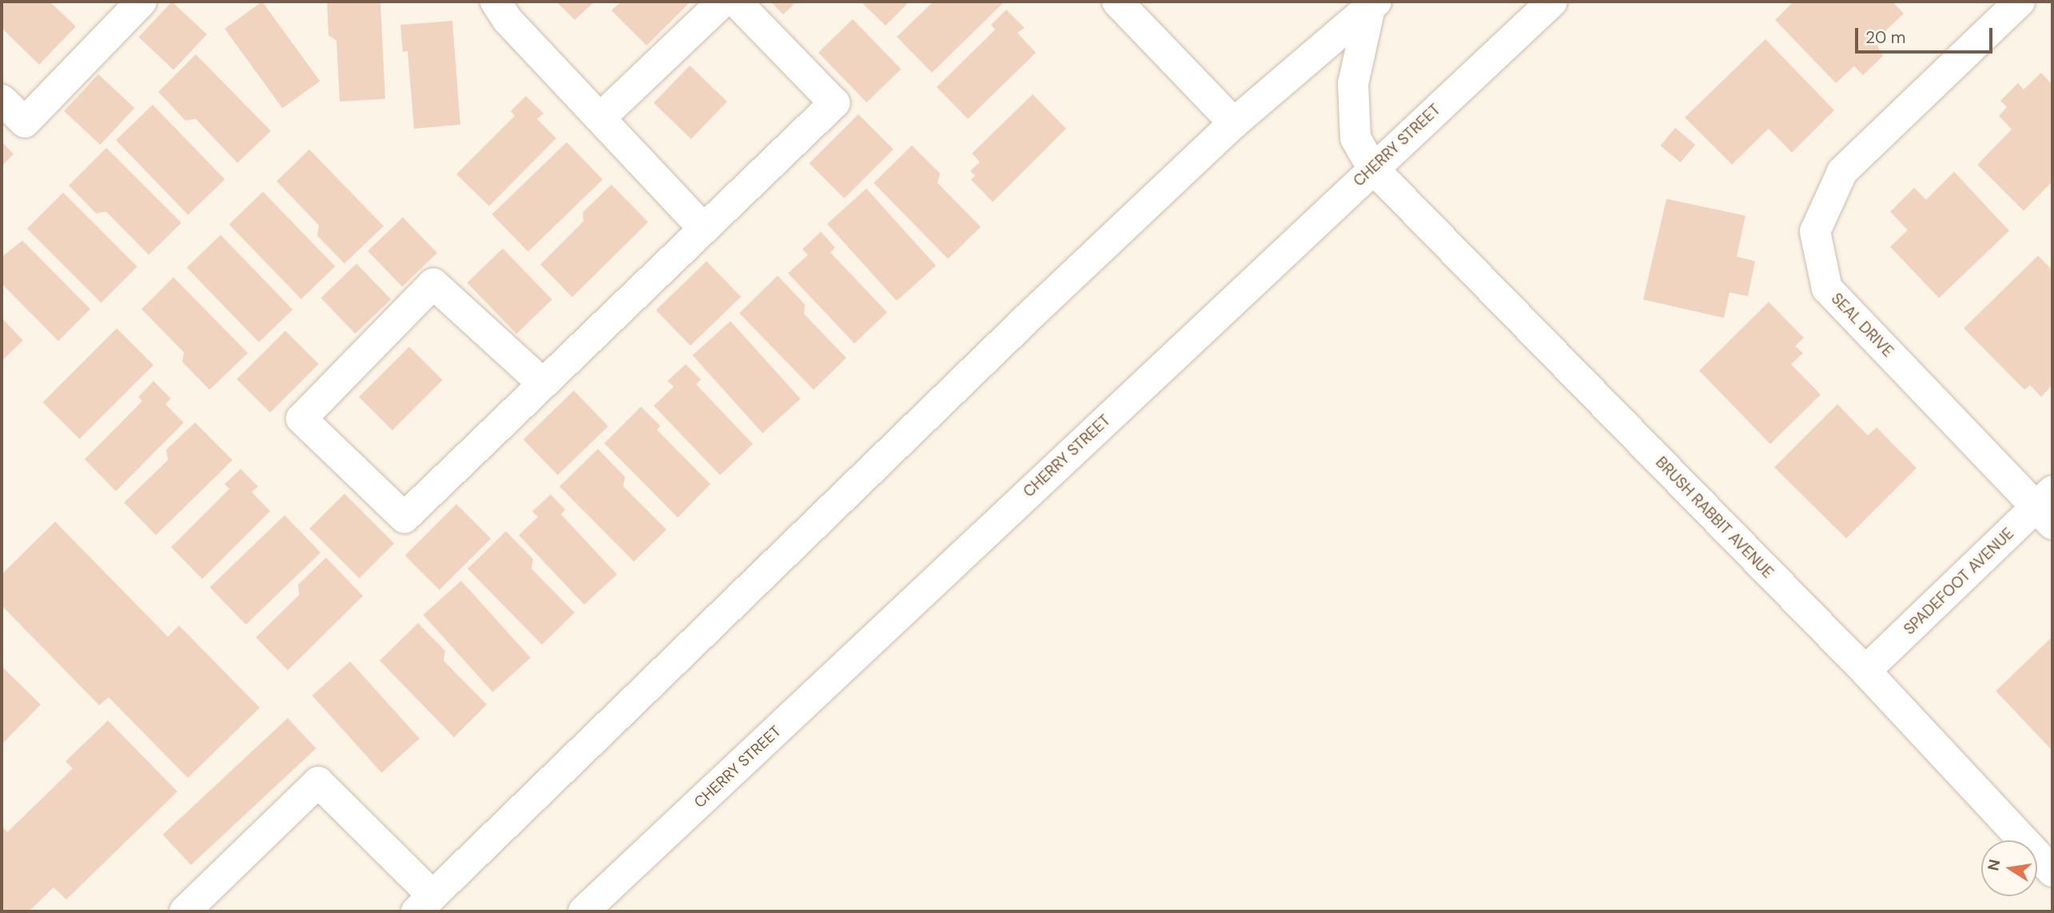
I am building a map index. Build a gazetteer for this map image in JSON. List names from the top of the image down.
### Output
{
  "streets": {
    "street": [
      "CHERRY STREET",
      "SEAL DRIVE",
      "BRUSH RABBIT AVENUE",
      "SPADEFOOT AVENUE"
    ]
  },
  "crossings": [
    ["CHERRY STREET", "BRUSH RABBIT AVENUE"],
    ["SEAL DRIVE", "SPADEFOOT AVENUE"],
    ["BRUSH RABBIT AVENUE", "SPADEFOOT AVENUE"]
  ],
  "scale_bar": "20 m",
  "north": "left"
}
